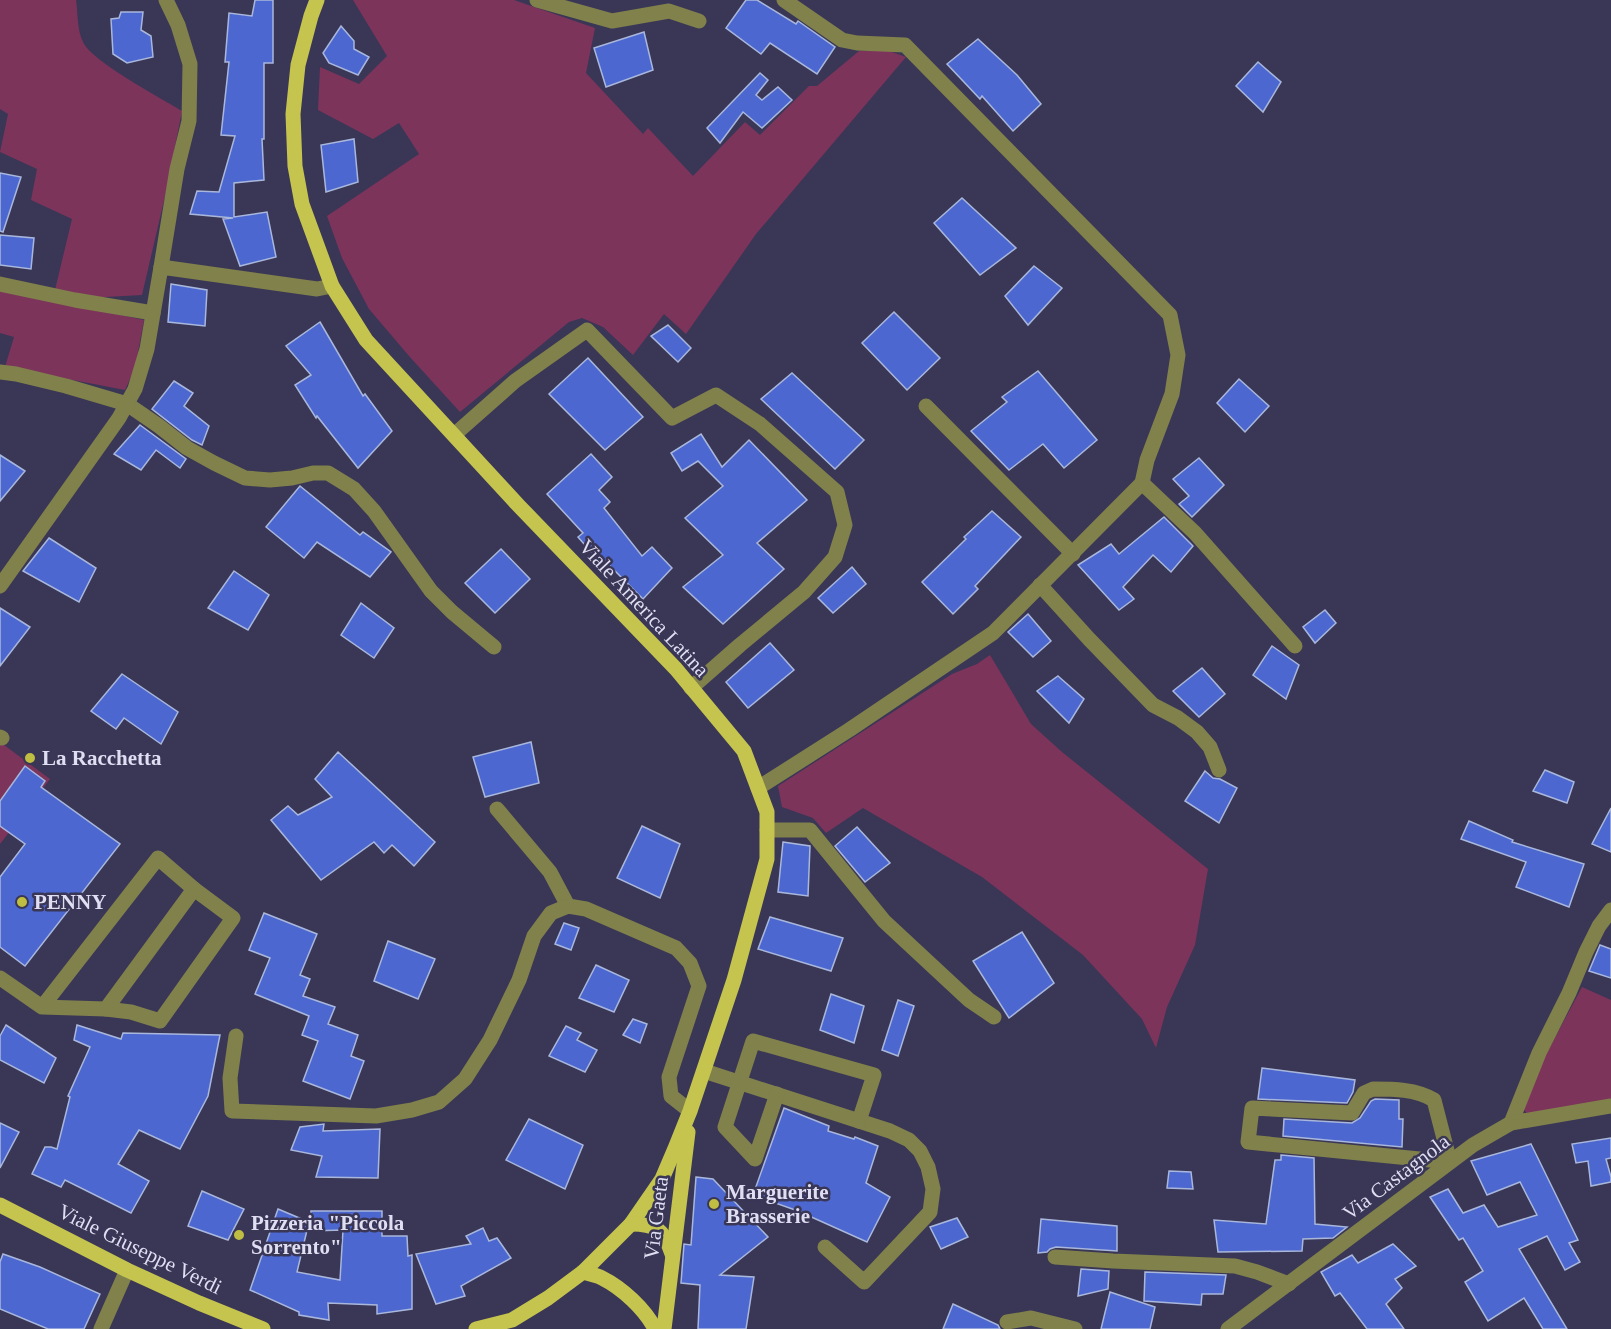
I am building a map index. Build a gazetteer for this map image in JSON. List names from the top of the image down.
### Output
{
  "streets": {
    "main road": ["Viale America Latina", "Via Gaeta", "Viale Giuseppe Verdi"],
    "street": ["Via Castagnola"]
  },
  "crossings": [
    ["Viale America Latina", "Via Gaeta"]
  ],
  "places": [
    "La Racchetta",
    "PENNY",
    "Marguerite Brasserie",
    "Pizzeria \"Piccola Sorrento\""
  ]
}
